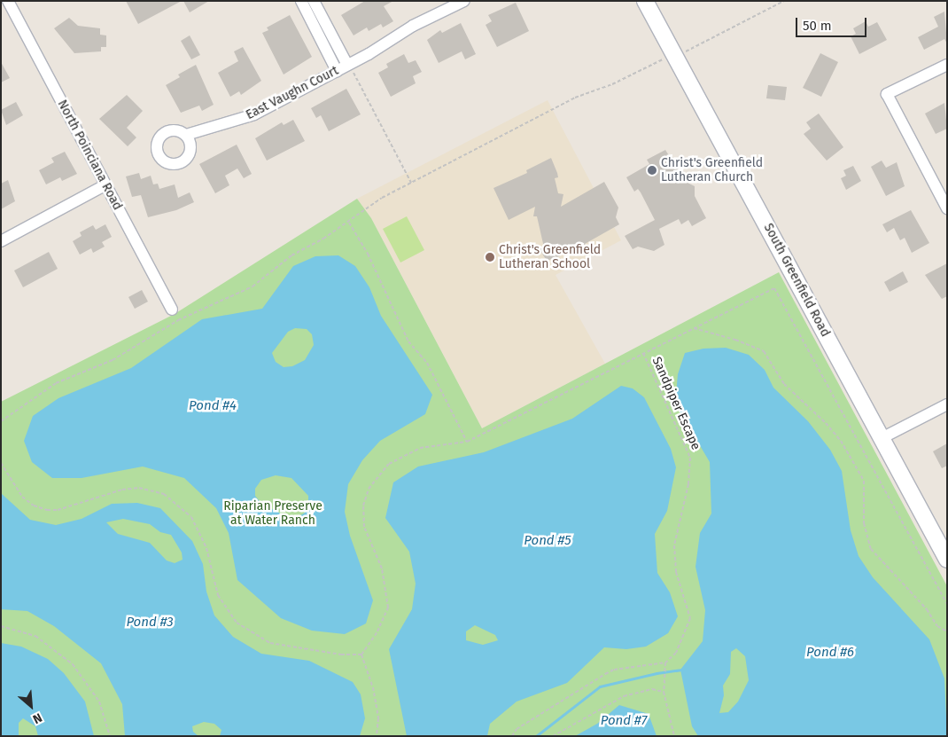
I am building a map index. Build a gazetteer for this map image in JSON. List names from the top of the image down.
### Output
{
  "streets": {
    "main road": ["South Greenfield Road"],
    "street": ["East Vaughn Court", "North Poinciana Road"],
    "path": ["Sandpiper Escape"]
  },
  "water": [
    "Pond #4",
    "Pond #5",
    "Pond #3",
    "Pond #6",
    "Pond #7"
  ],
  "parks": ["Riparian Preserve at Water Ranch"],
  "places": ["Christ's Greenfield Lutheran Church", "Christ's Greenfield Lutheran School"],
  "scale_bar": "50 m",
  "north": "bottom right"
}
